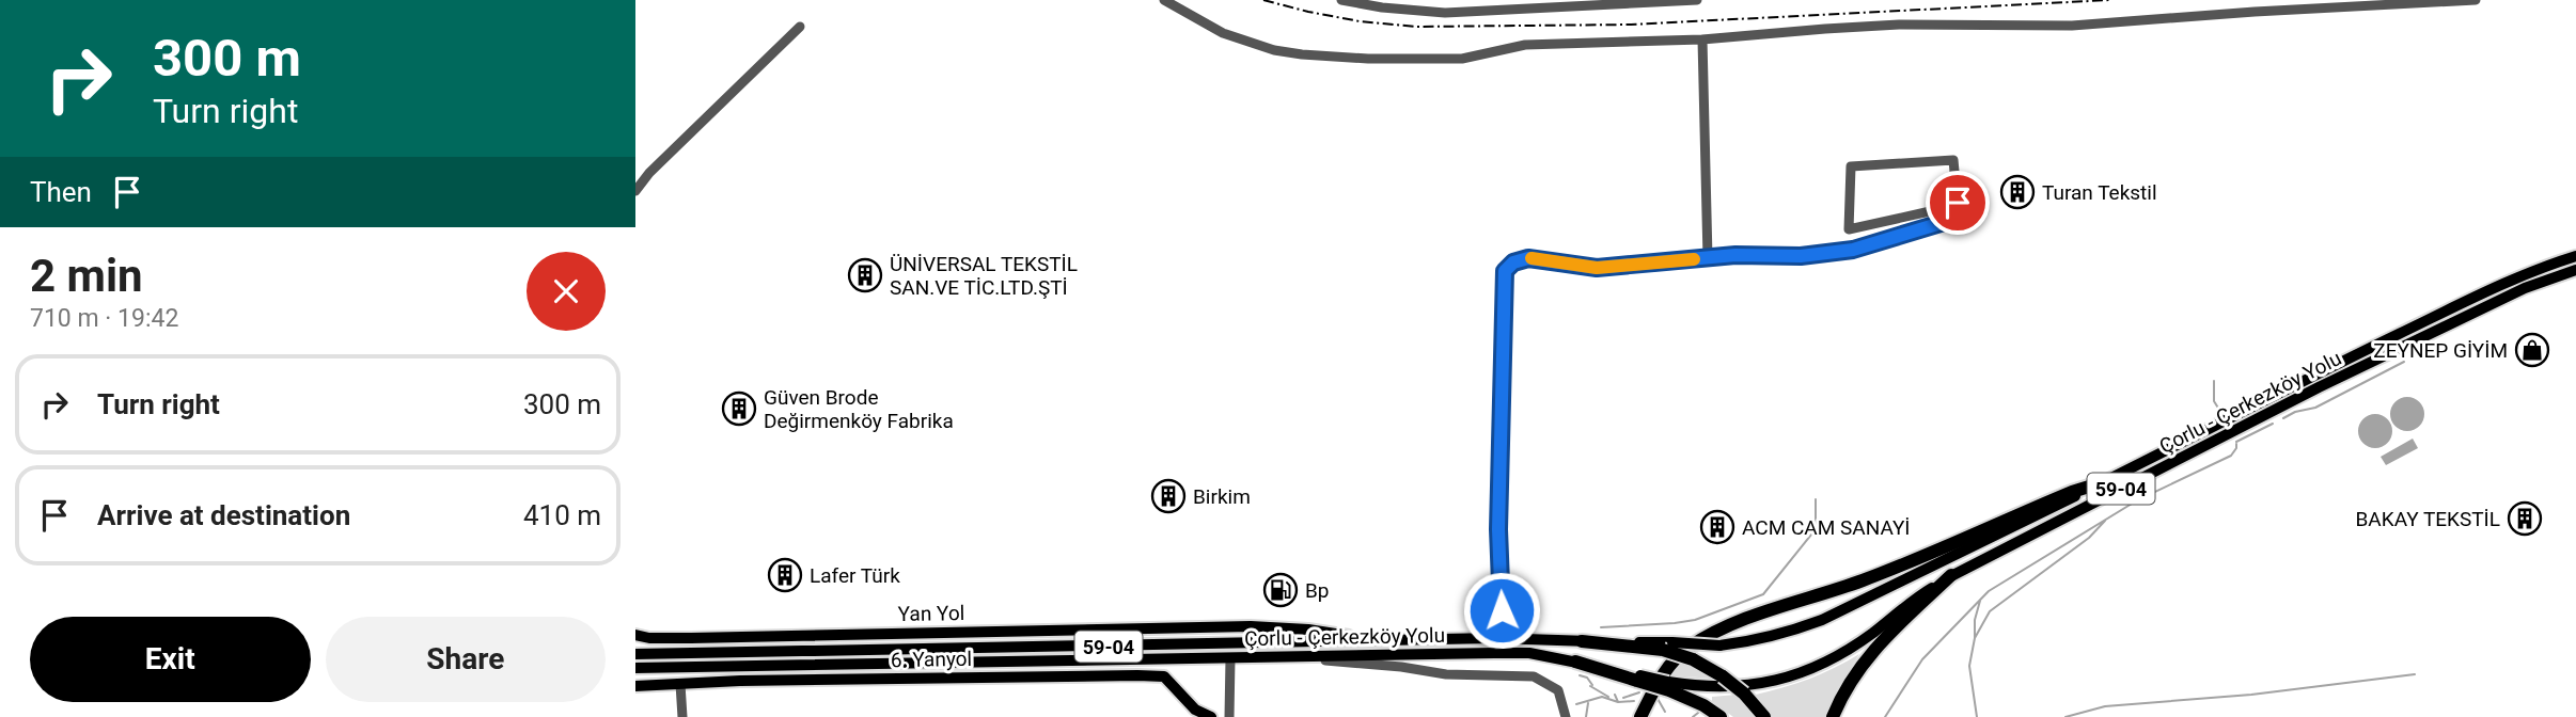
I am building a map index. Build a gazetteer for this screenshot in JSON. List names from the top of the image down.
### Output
{
  "streets": {
    "main road": [
      "Çorlu - Çerkezköy Yolu",
      "59-04",
      "Yan Yol",
      "6. Yanyol"
    ]
  },
  "crossings": [
    ["Çorlu - Çerkezköy Yolu", "Yan Yol"]
  ],
  "places": {
    "building": [
      "Turan Tekstil",
      "ÜNİVERSAL TEKSTİL SAN.VE TİC.LTD.ŞTİ",
      "Güven Brode Değirmenköy Fabrika",
      "Birkim",
      "BAKAY TEKSTİL",
      "ACM CAM SANAYİ",
      "Lafer Türk"
    ],
    "shop": ["ZEYNEP GİYİM"],
    "fuel station": ["Bp"]
  },
  "page": {
    "turn": ["300 m", "Turn right"],
    "then": "Then",
    "heading": ["2 min", "710 m · 19:42"],
    "list": [
      {
        "name": "Turn right",
        "value": "300 m"
      },
      {
        "name": "Arrive at destination",
        "value": "410 m"
      }
    ],
    "buttons": ["Exit", "Share"]
  }
}
